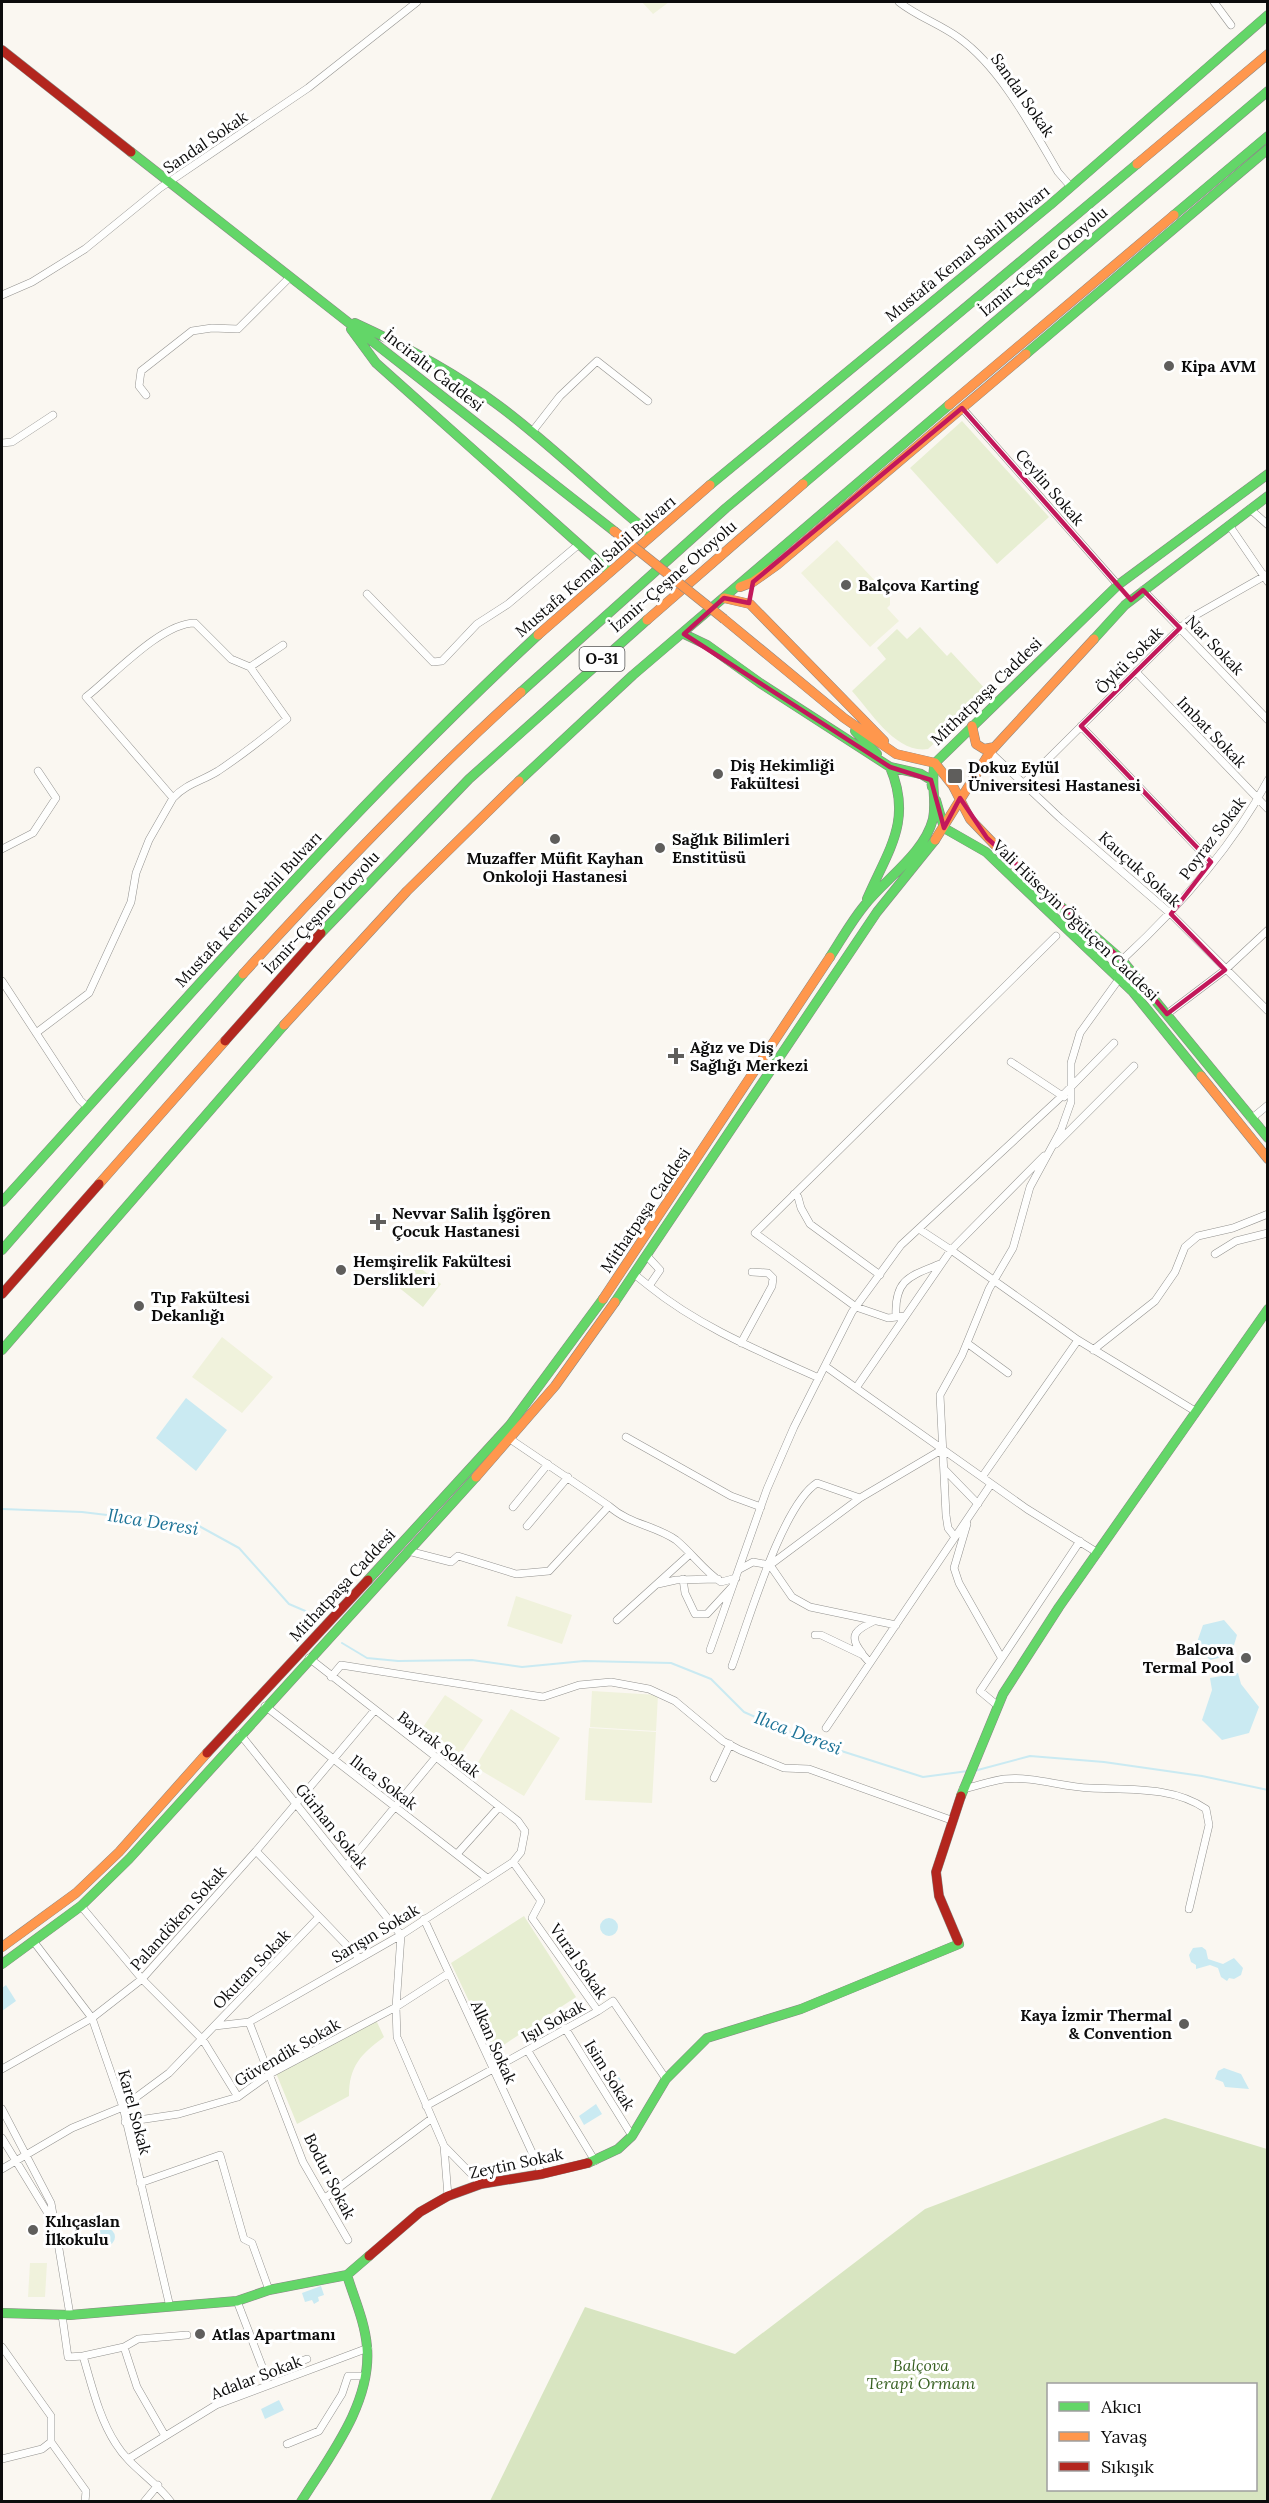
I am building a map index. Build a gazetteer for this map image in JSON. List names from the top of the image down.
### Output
{
  "streets": {
    "main road": [
      "Mustafa Kemal Sahil Bulvarı",
      "İzmir-Çeşme Otoyolu",
      "İnciraltı Caddesi",
      "O-31",
      "Mithatpaşa Caddesi",
      "Vali Hüseyin Öğütçen Caddesi",
      "Zeytin Sokak"
    ],
    "street": [
      "Sandal Sokak",
      "Ceylin Sokak",
      "Nar Sokak",
      "Öykü Sokak",
      "Imbat Sokak",
      "Poyraz Sokak",
      "Kauçuk Sokak",
      "Bayrak Sokak",
      "Ilıca Sokak",
      "Gürhan Sokak",
      "Palandöken Sokak",
      "Sarışın Sokak",
      "Vural Sokak",
      "Okutan Sokak",
      "Işıl Sokak",
      "Alkan Sokak",
      "Güvendik Sokak",
      "Isim Sokak",
      "Karel Sokak",
      "Bodur Sokak",
      "Adalar Sokak"
    ]
  },
  "crossings": [
    ["Sandal Sokak", "Mustafa Kemal Sahil Bulvarı"],
    ["Sandal Sokak", "İnciraltı Caddesi"],
    ["Ceylin Sokak", "Mithatpaşa Caddesi"],
    ["Nar Sokak", "Öykü Sokak"],
    ["Nar Sokak", "Mithatpaşa Caddesi"],
    ["Öykü Sokak", "Imbat Sokak"],
    ["Öykü Sokak", "Kauçuk Sokak"],
    ["Mithatpaşa Caddesi", "Kauçuk Sokak"],
    ["Mithatpaşa Caddesi", "Vali Hüseyin Öğütçen Caddesi"],
    ["Mithatpaşa Caddesi", "Bayrak Sokak"],
    ["Mithatpaşa Caddesi", "Ilıca Sokak"],
    ["Mithatpaşa Caddesi", "Gürhan Sokak"],
    ["Mithatpaşa Caddesi", "Karel Sokak"],
    ["Imbat Sokak", "Poyraz Sokak"],
    ["Poyraz Sokak", "Kauçuk Sokak"],
    ["Poyraz Sokak", "Vali Hüseyin Öğütçen Caddesi"],
    ["Bayrak Sokak", "Palandöken Sokak"],
    ["Bayrak Sokak", "Sarışın Sokak"],
    ["Bayrak Sokak", "Vural Sokak"],
    ["Ilıca Sokak", "Palandöken Sokak"],
    ["Ilıca Sokak", "Sarışın Sokak"],
    ["Gürhan Sokak", "Palandöken Sokak"],
    ["Gürhan Sokak", "Sarışın Sokak"],
    ["Palandöken Sokak", "Karel Sokak"],
    ["Sarışın Sokak", "Vural Sokak"],
    ["Sarışın Sokak", "Alkan Sokak"],
    ["Sarışın Sokak", "Bodur Sokak"],
    ["Vural Sokak", "Işıl Sokak"],
    ["Vural Sokak", "Zeytin Sokak"],
    ["Okutan Sokak", "Karel Sokak"],
    ["Işıl Sokak", "Alkan Sokak"],
    ["Işıl Sokak", "Isim Sokak"],
    ["Alkan Sokak", "Güvendik Sokak"],
    ["Alkan Sokak", "Zeytin Sokak"],
    ["Güvendik Sokak", "Karel Sokak"],
    ["Güvendik Sokak", "Bodur Sokak"],
    ["Isim Sokak", "Zeytin Sokak"],
    ["Karel Sokak", "Zeytin Sokak"]
  ],
  "water": ["Ilıca Deresi"],
  "parks": ["Balçova Terapi Ormanı"],
  "places": {
    "other": [
      "Kipa AVM",
      "Balçova Karting",
      "Diş Hekimliği Fakültesi",
      "Muzaffer Müfit Kayhan Onkoloji Hastanesi",
      "Sağlık Bilimleri Enstitüsü",
      "Hemşirelik Fakültesi Derslikleri",
      "Tıp Fakültesi Dekanlığı",
      "Balcova Termal Pool",
      "Kaya İzmir Thermal & Convention",
      "Kılıçaslan İlkokulu",
      "Atlas Apartmanı"
    ],
    "transit": ["Dokuz Eylül Üniversitesi Hastanesi"],
    "health": ["Ağız ve Diş Sağlığı Merkezi", "Nevvar Salih İşgören Çocuk Hastanesi"]
  },
  "legend": ["Akıcı", "Yavaş", "Sıkışık"]
}
